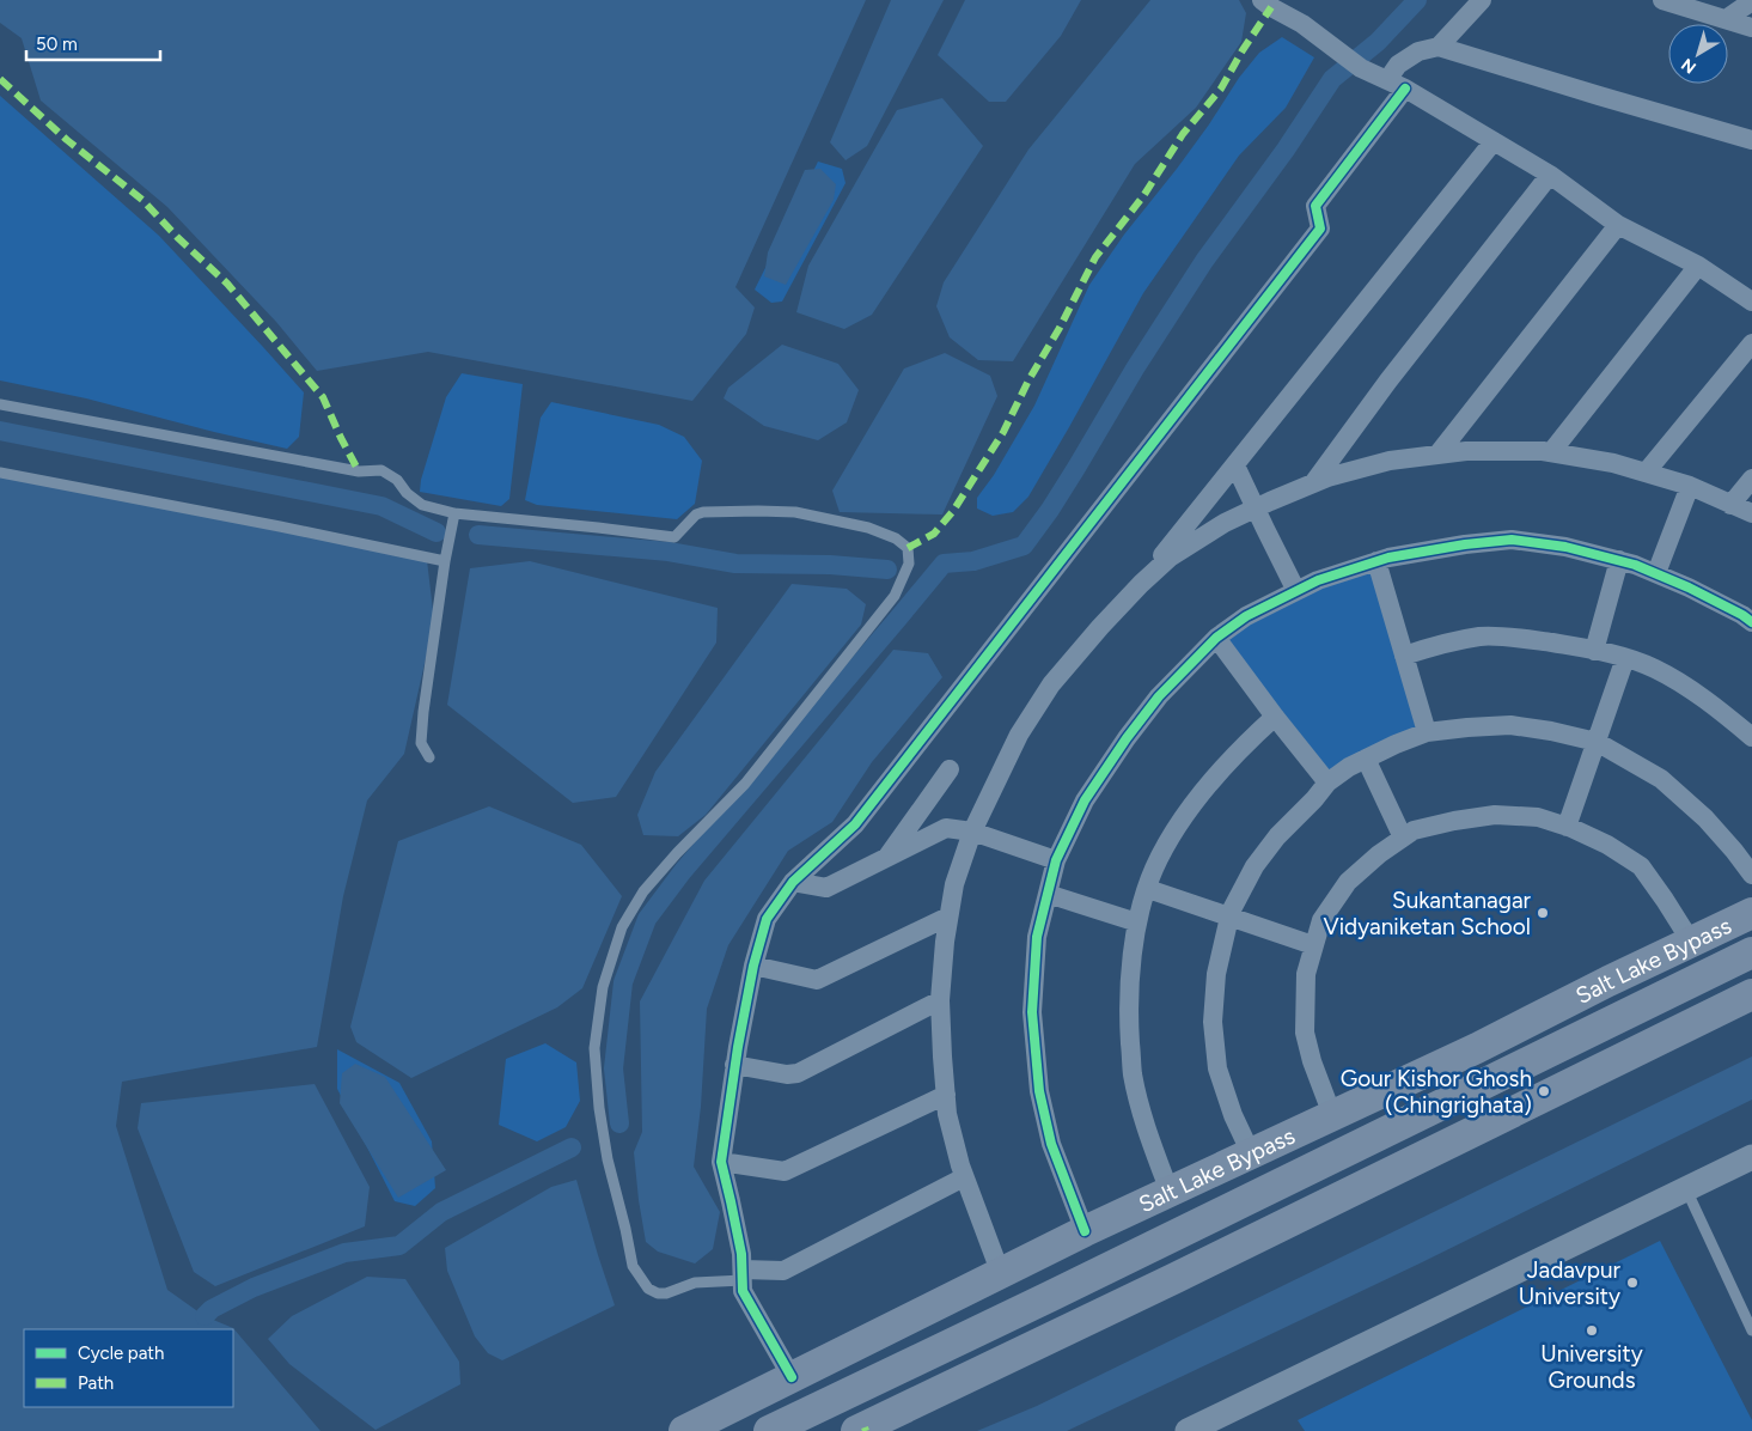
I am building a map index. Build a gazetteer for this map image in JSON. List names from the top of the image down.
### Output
{
  "streets": {
    "main road": ["Salt Lake Bypass"]
  },
  "places": [
    "Sukantanagar Vidyaniketan School",
    "Gour Kishor Ghosh (Chingrighata)",
    "Jadavpur University",
    "University Grounds"
  ],
  "legend": ["Cycle path", "Path"],
  "scale_bar": "50 m",
  "north": "bottom left"
}
